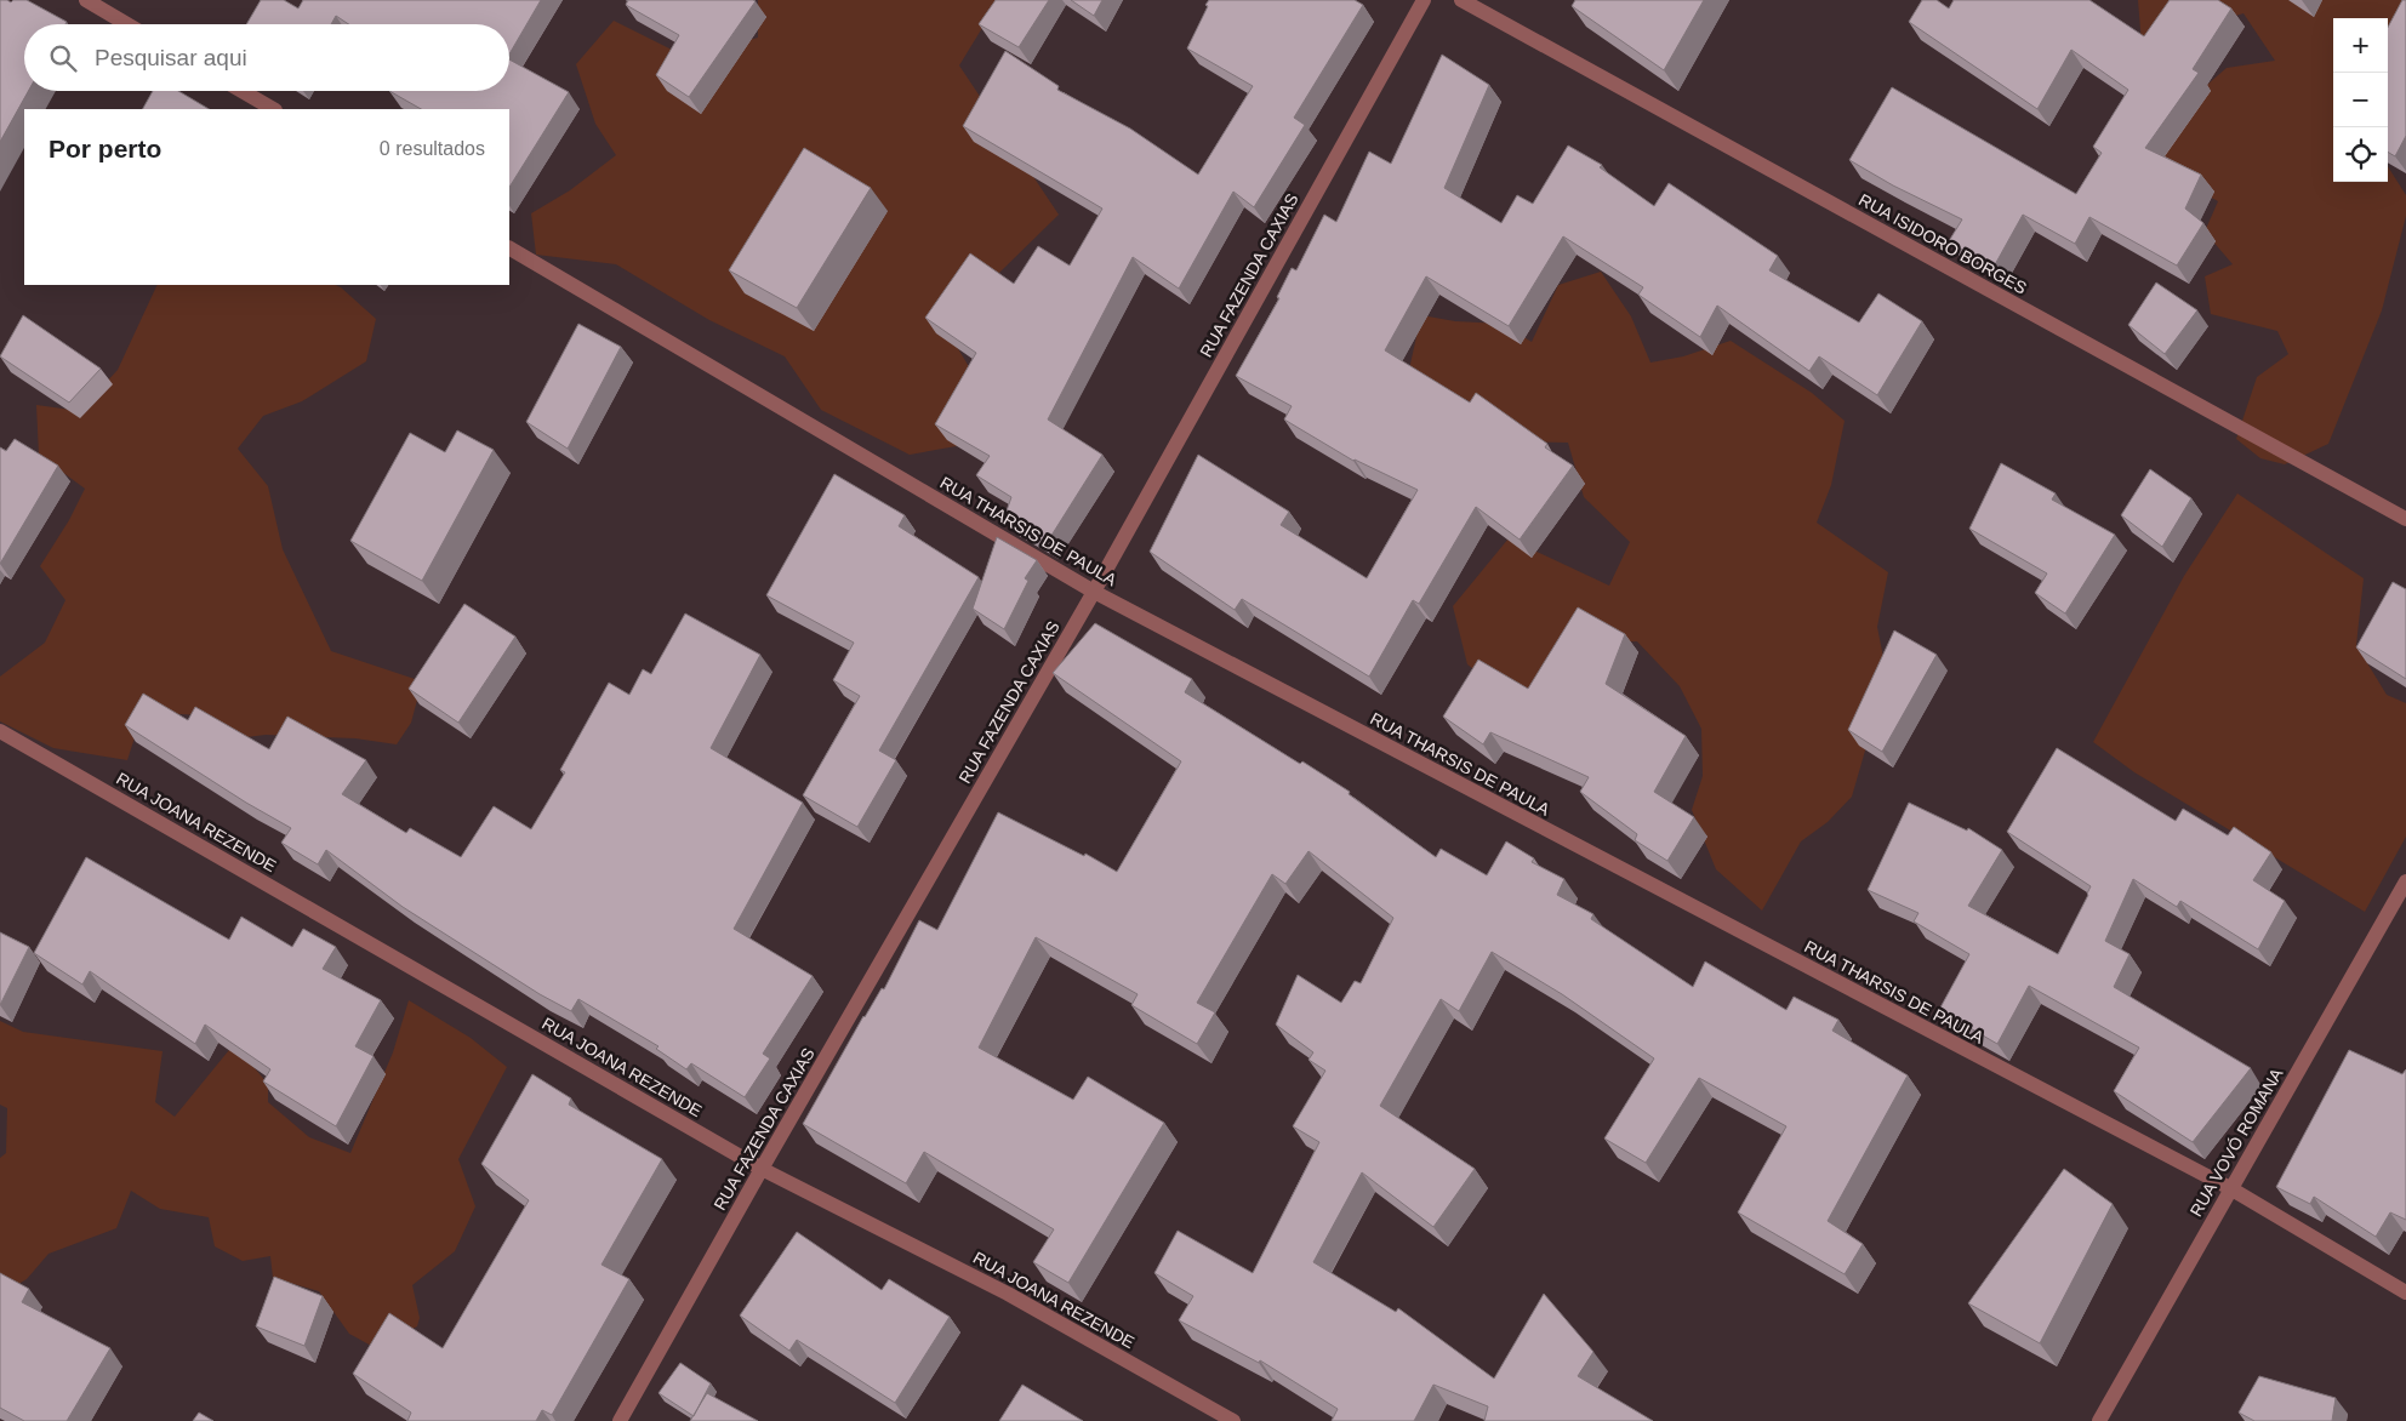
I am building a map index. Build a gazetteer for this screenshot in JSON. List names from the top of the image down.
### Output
{
  "streets": {
    "street": [
      "RUA ISIDORO BORGES",
      "RUA FAZENDA CAXIAS",
      "RUA THARSIS DE PAULA",
      "RUA JOANA REZENDE",
      "RUA VOVÓ ROMANA"
    ]
  },
  "crossings": [
    ["RUA FAZENDA CAXIAS", "RUA THARSIS DE PAULA"],
    ["RUA FAZENDA CAXIAS", "RUA JOANA REZENDE"],
    ["RUA THARSIS DE PAULA", "RUA VOVÓ ROMANA"]
  ],
  "page": {
    "map_buttons": ["+", "−"],
    "search": "Pesquisar aqui",
    "heading": ["Por perto", "0 resultados"]
  }
}
